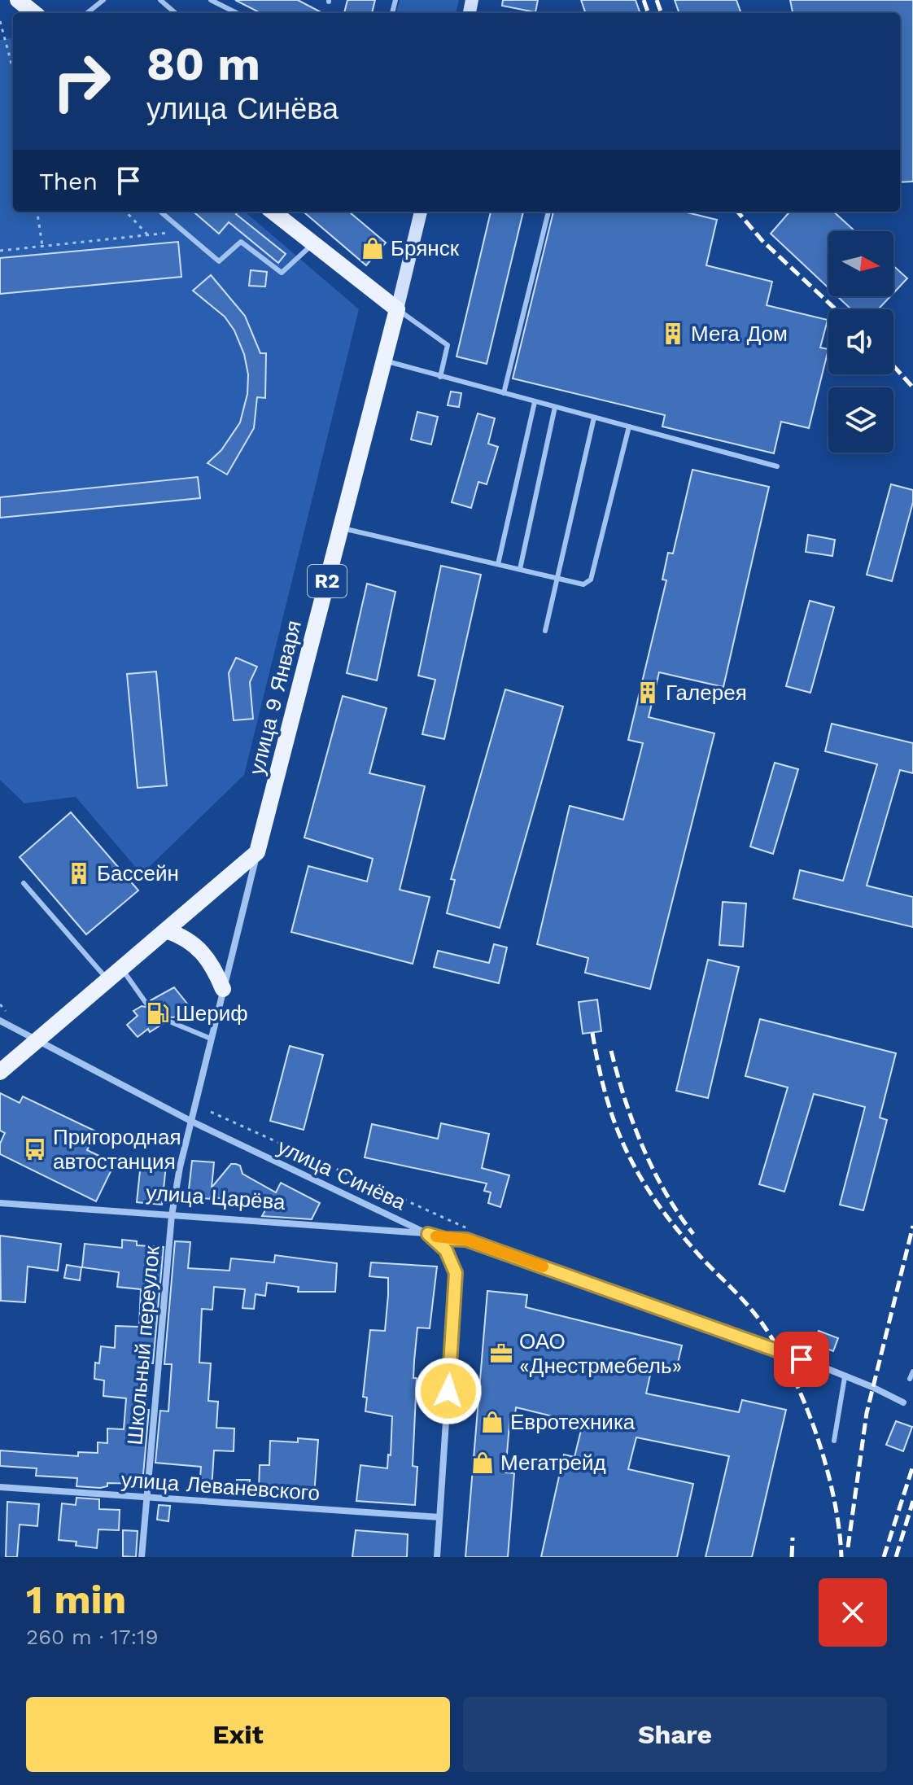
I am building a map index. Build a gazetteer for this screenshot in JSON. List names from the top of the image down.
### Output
{
  "streets": {
    "main road": ["R2", "улица 9 Января"],
    "street": [
      "улица Синёва",
      "улица Царёва",
      "Школьный переулок",
      "улица Леваневского"
    ]
  },
  "crossings": [
    ["улица 9 Января", "улица Синёва"],
    ["улица 9 Января", "Школьный переулок"],
    ["улица Синёва", "улица Царёва"],
    ["улица Синёва", "Школьный переулок"],
    ["улица Царёва", "Школьный переулок"],
    ["Школьный переулок", "улица Леваневского"]
  ],
  "places": {
    "shop": ["Брянск", "Евротехника", "Мегатрейд"],
    "building": ["Мега Дом", "Галерея", "Бассейн"],
    "fuel station": ["Шериф"],
    "bus stop": ["Пригородная автостанция"],
    "office": ["ОАО «Днестрмебель»"]
  },
  "north": "right",
  "page": {
    "turn": ["80 m", "улица Синёва"],
    "then": "Then",
    "heading": ["1 min", "260 m · 17:19"],
    "buttons": ["Exit", "Share"]
  }
}
